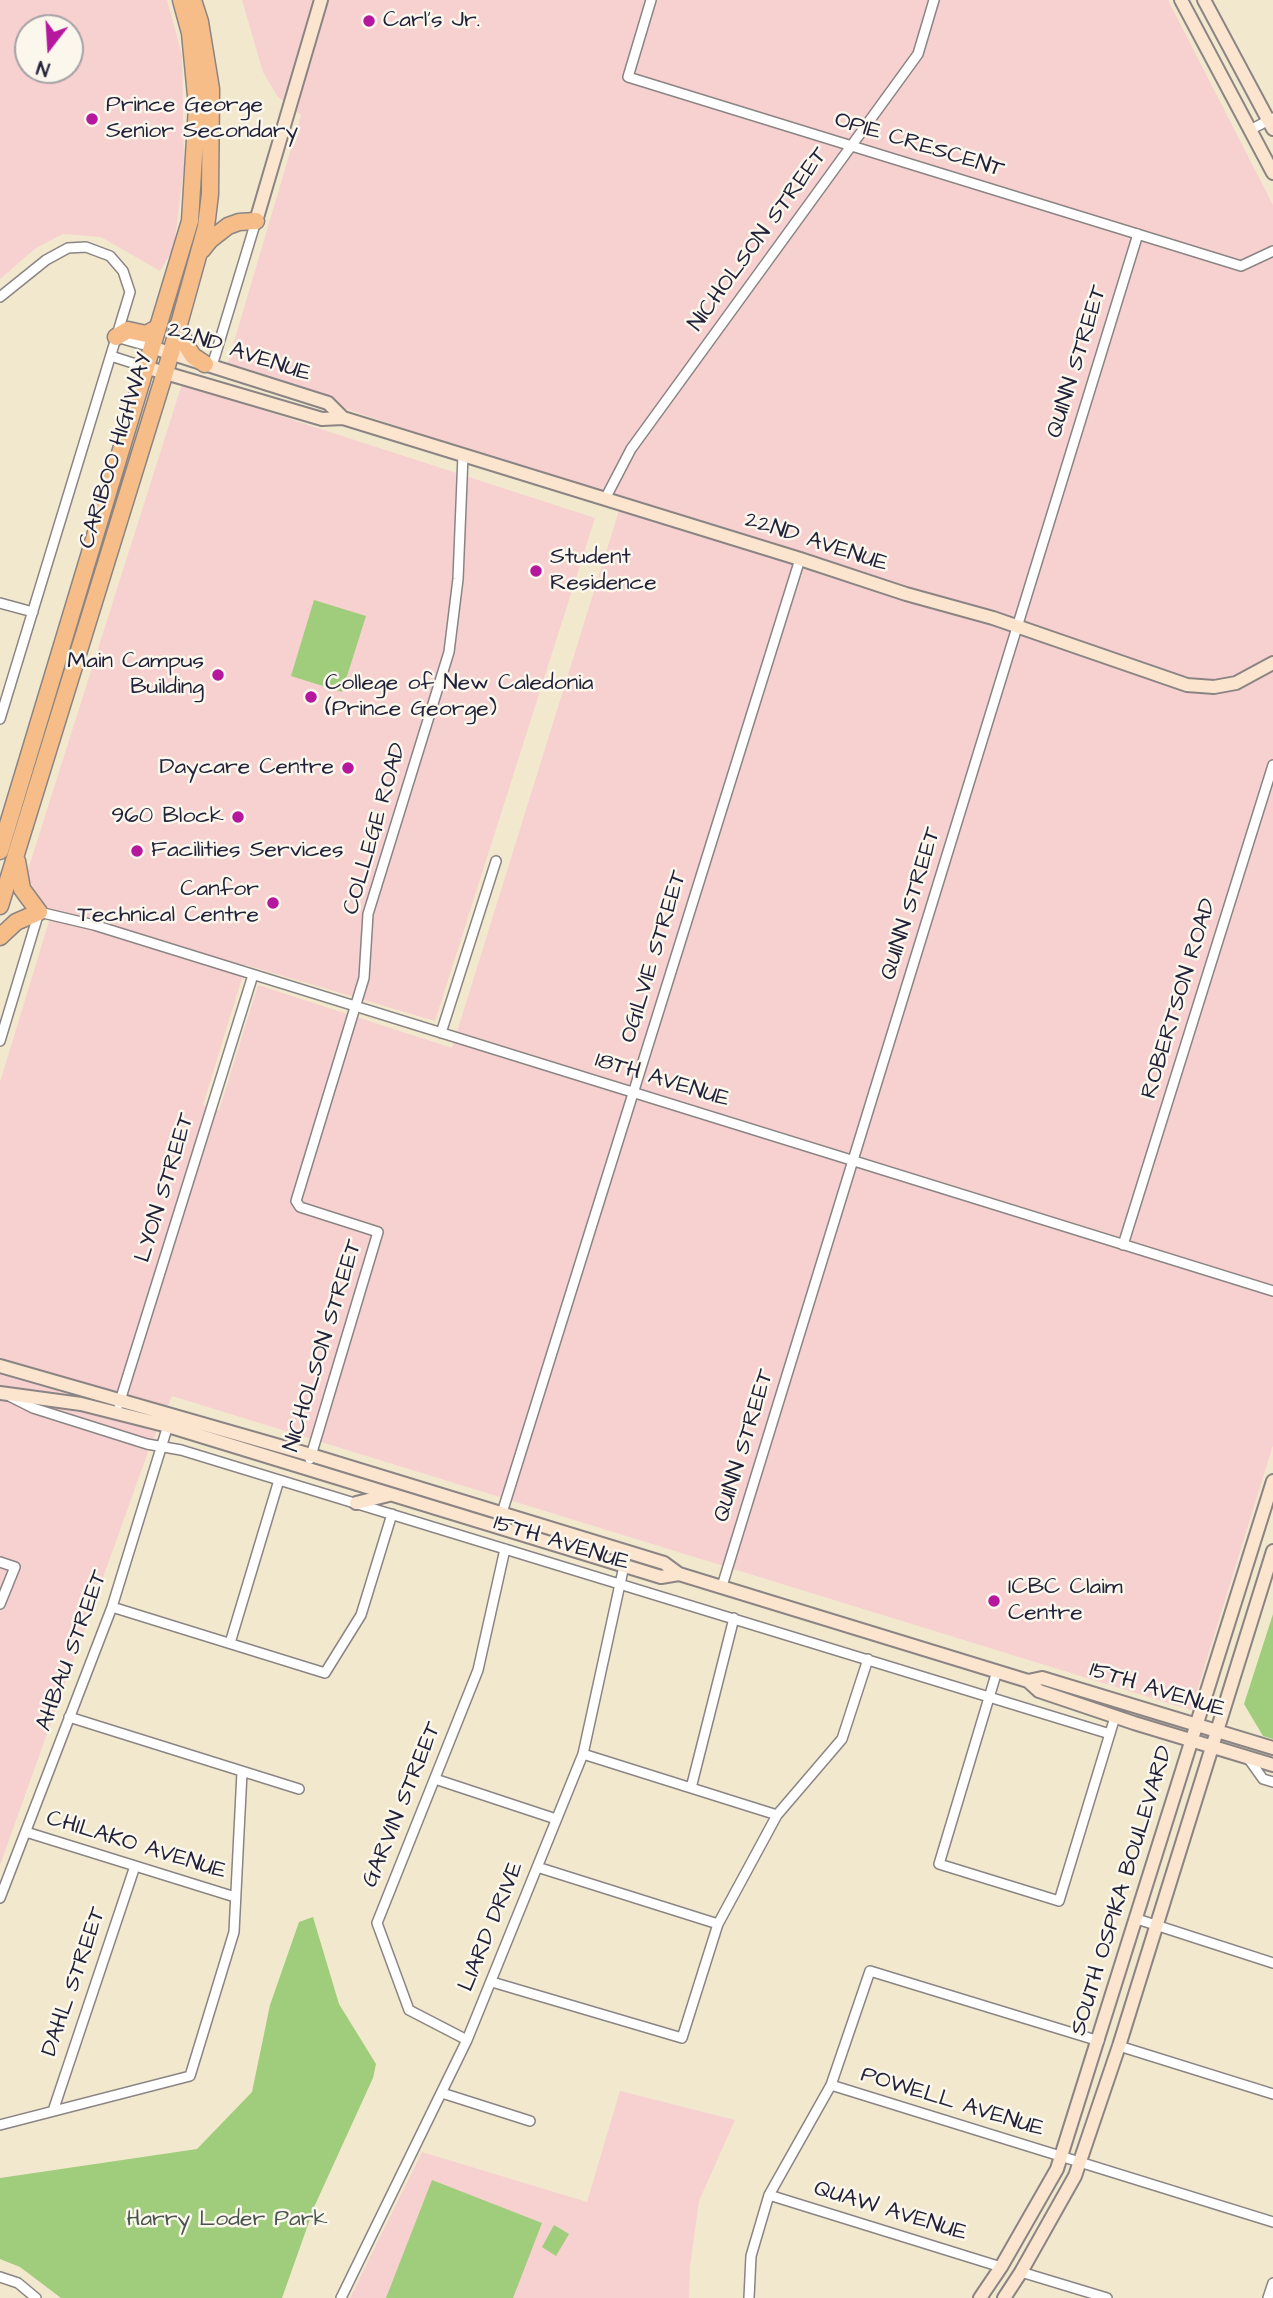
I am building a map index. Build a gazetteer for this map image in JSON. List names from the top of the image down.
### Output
{
  "streets": {
    "highway": ["CARIBOO HIGHWAY"],
    "main road": ["22ND AVENUE", "15TH AVENUE", "SOUTH OSPIKA BOULEVARD"],
    "street": [
      "OPIE CRESCENT",
      "NICHOLSON STREET",
      "QUINN STREET",
      "COLLEGE ROAD",
      "OGILVIE STREET",
      "ROBERTSON ROAD",
      "18TH AVENUE",
      "LYON STREET",
      "AHBAU STREET",
      "GARVIN STREET",
      "CHILAKO AVENUE",
      "LIARD DRIVE",
      "DAHL STREET",
      "POWELL AVENUE",
      "QUAW AVENUE"
    ]
  },
  "crossings": [
    ["OPIE CRESCENT", "NICHOLSON STREET"],
    ["OPIE CRESCENT", "QUINN STREET"],
    ["NICHOLSON STREET", "22ND AVENUE"],
    ["NICHOLSON STREET", "COLLEGE ROAD"],
    ["NICHOLSON STREET", "18TH AVENUE"],
    ["NICHOLSON STREET", "15TH AVENUE"],
    ["22ND AVENUE", "QUINN STREET"],
    ["22ND AVENUE", "CARIBOO HIGHWAY"],
    ["22ND AVENUE", "COLLEGE ROAD"],
    ["22ND AVENUE", "OGILVIE STREET"],
    ["QUINN STREET", "18TH AVENUE"],
    ["QUINN STREET", "15TH AVENUE"],
    ["COLLEGE ROAD", "18TH AVENUE"],
    ["OGILVIE STREET", "18TH AVENUE"],
    ["OGILVIE STREET", "15TH AVENUE"],
    ["ROBERTSON ROAD", "18TH AVENUE"],
    ["18TH AVENUE", "LYON STREET"],
    ["LYON STREET", "15TH AVENUE"],
    ["15TH AVENUE", "AHBAU STREET"],
    ["15TH AVENUE", "GARVIN STREET"],
    ["15TH AVENUE", "SOUTH OSPIKA BOULEVARD"],
    ["15TH AVENUE", "LIARD DRIVE"],
    ["AHBAU STREET", "CHILAKO AVENUE"],
    ["GARVIN STREET", "LIARD DRIVE"],
    ["CHILAKO AVENUE", "DAHL STREET"],
    ["SOUTH OSPIKA BOULEVARD", "POWELL AVENUE"],
    ["SOUTH OSPIKA BOULEVARD", "QUAW AVENUE"]
  ],
  "parks": ["Harry Loder Park"],
  "places": [
    "Carl's Jr.",
    "Prince George Senior Secondary",
    "Student Residence",
    "Main Campus Building",
    "College of New Caledonia (Prince George)",
    "Daycare Centre",
    "960 Block",
    "Facilities Services",
    "Canfor Technical Centre",
    "ICBC Claim Centre"
  ],
  "north": "bottom"
}
